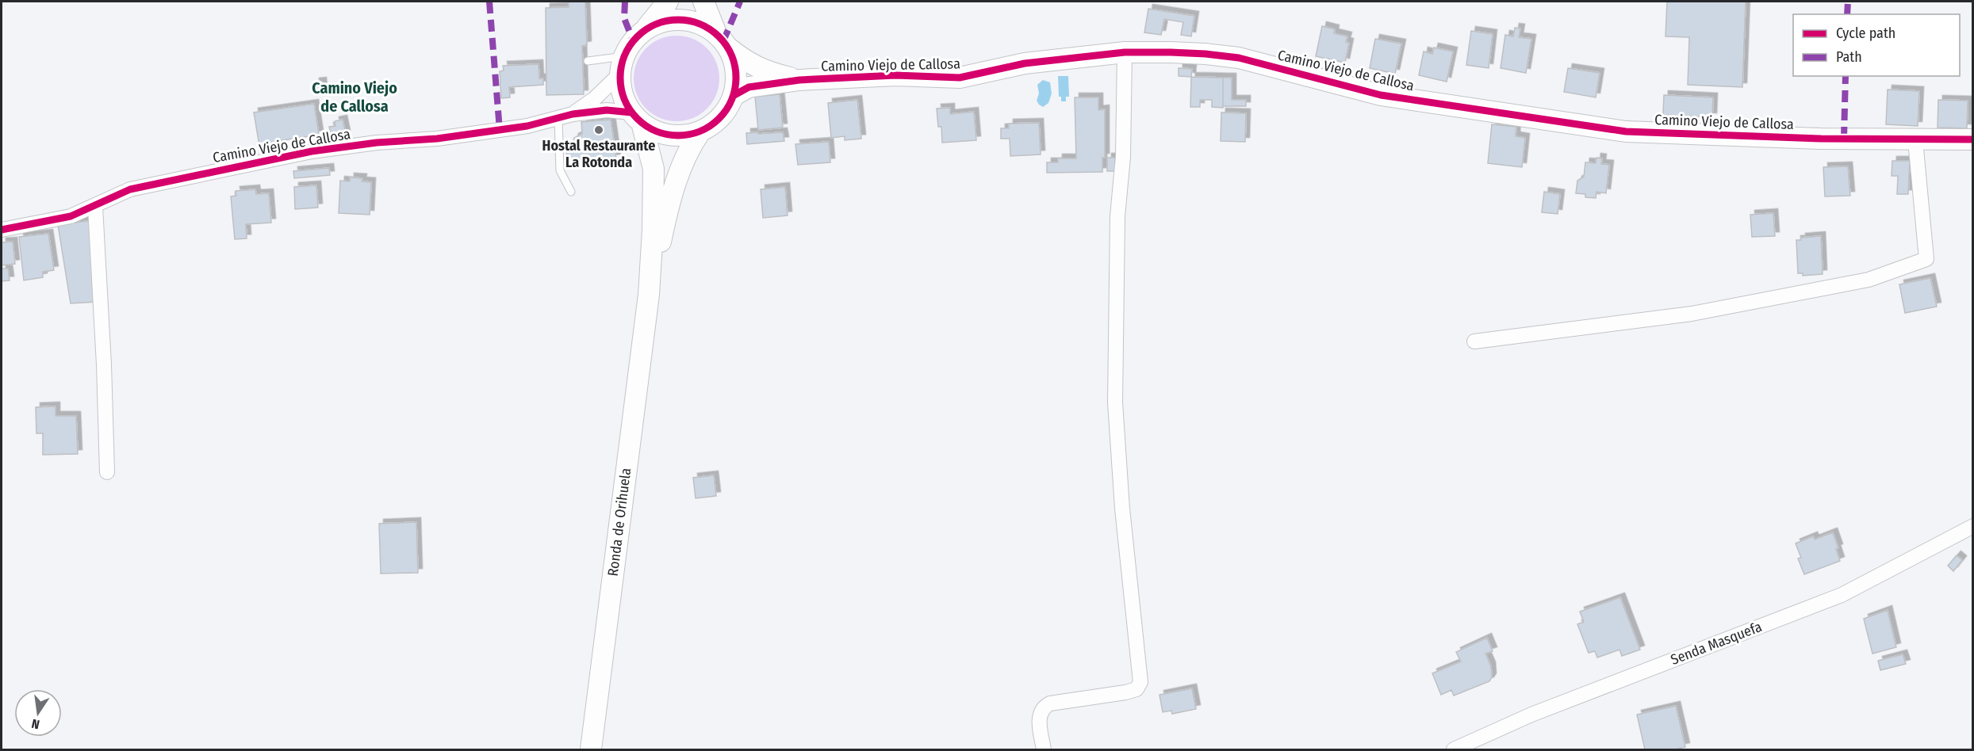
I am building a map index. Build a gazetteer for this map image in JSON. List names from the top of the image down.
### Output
{
  "streets": {
    "street": ["Camino Viejo de Callosa", "Ronda de Orihuela", "Senda Masquefa"]
  },
  "districts": ["Camino Viejo de Callosa"],
  "places": ["Hostal Restaurante La Rotonda"],
  "legend": ["Cycle path", "Path"],
  "north": "bottom"
}
